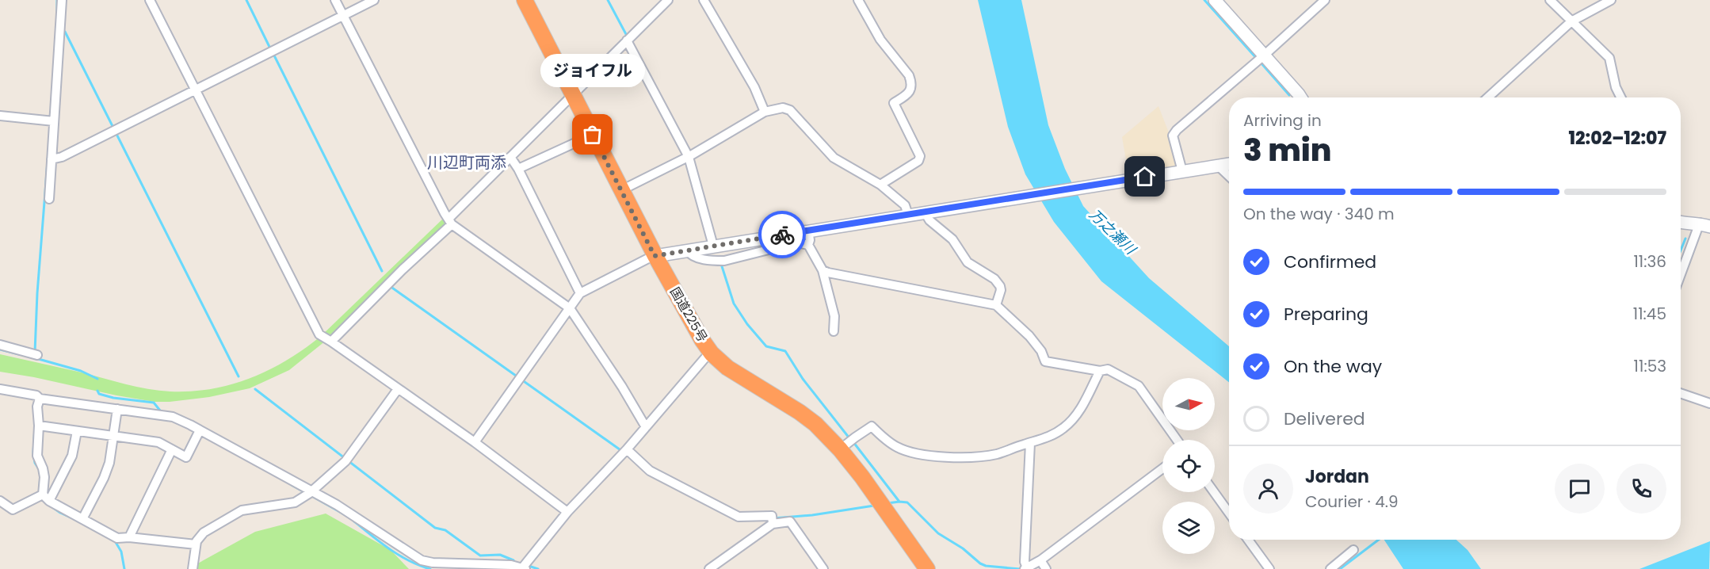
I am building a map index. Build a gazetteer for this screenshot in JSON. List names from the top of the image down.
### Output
{
  "streets": {
    "highway": ["国道225号"]
  },
  "districts": ["川辺町両添"],
  "water": ["万之瀬川"],
  "places": ["ジョイフル"],
  "north": "right",
  "page": {
    "bubble": "ジョイフル",
    "heading": ["3 min", "Arriving in", "12:02–12:07"],
    "panel": ["Jordan", "Courier · 4.9"],
    "bar": "On the way · 340 m",
    "list": [
      ["Confirmed", "11:36"],
      ["Preparing", "11:45"],
      ["On the way", "11:53"],
      "Delivered"
    ]
  }
}
